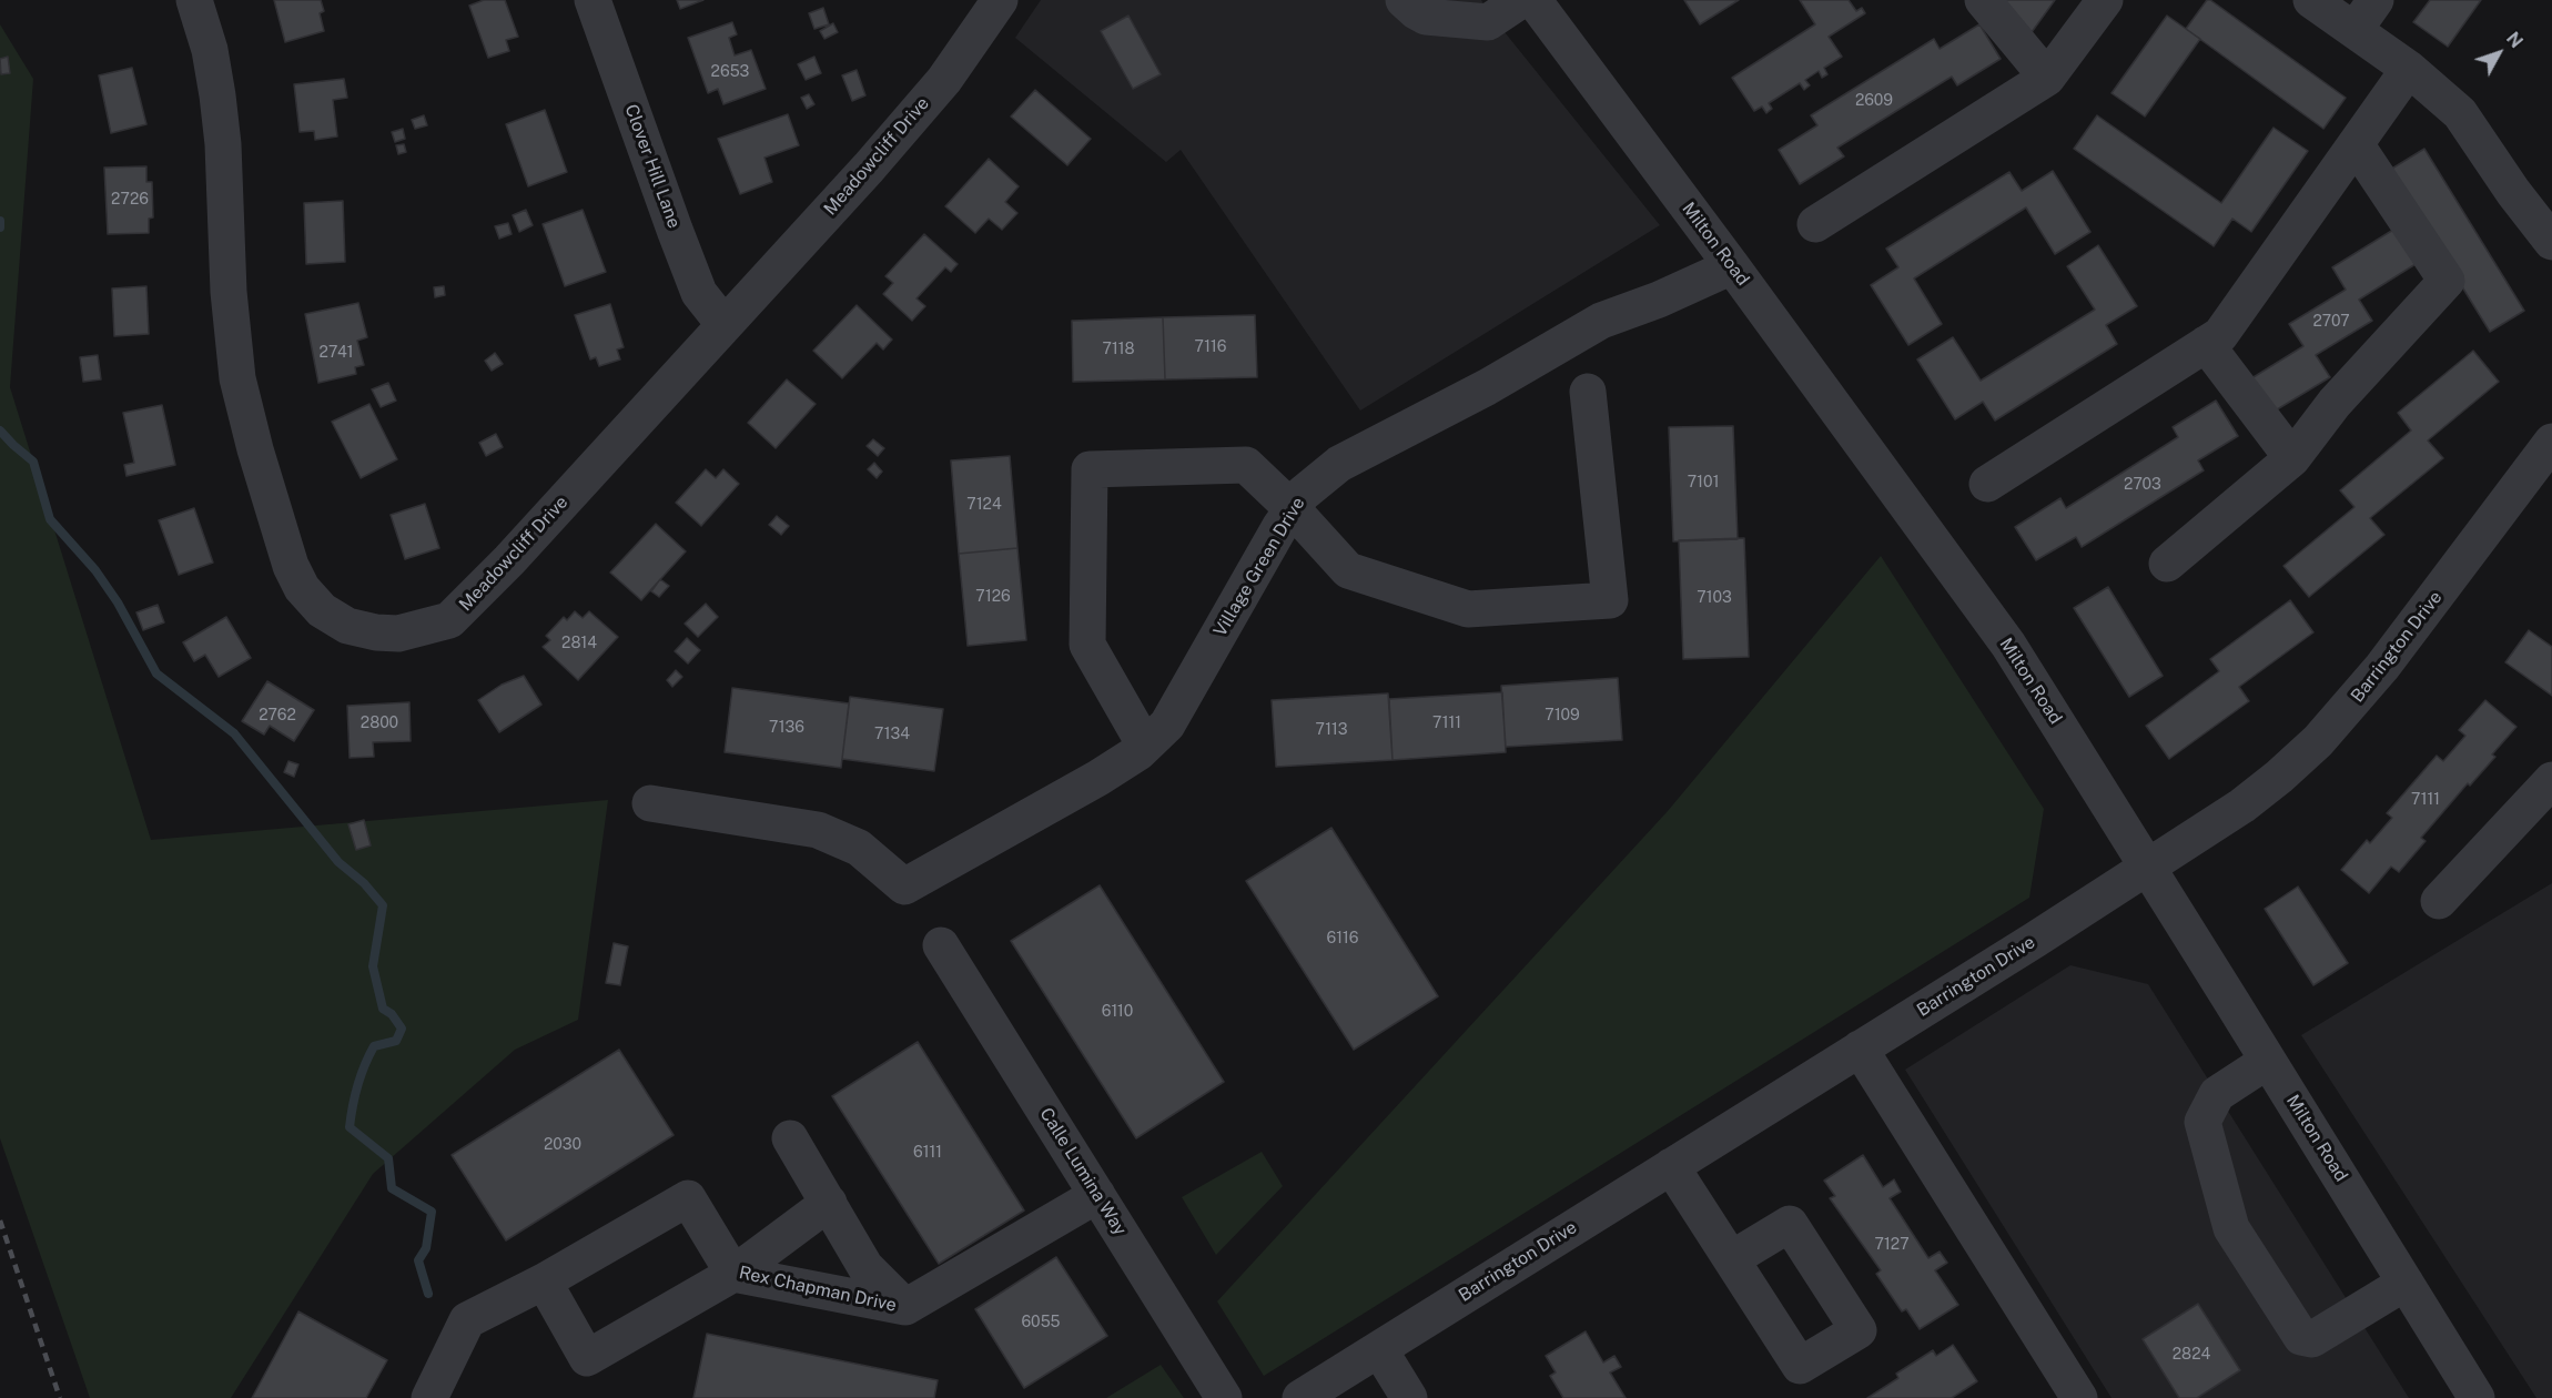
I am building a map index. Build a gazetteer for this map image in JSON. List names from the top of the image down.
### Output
{
  "streets": {
    "street": [
      "Meadowcliff Drive",
      "Clover Hill Lane",
      "Milton Road",
      "Village Green Drive",
      "Barrington Drive",
      "Calle Lumina Way",
      "Rex Chapman Drive"
    ]
  },
  "crossings": [
    ["Meadowcliff Drive", "Clover Hill Lane"],
    ["Milton Road", "Village Green Drive"],
    ["Milton Road", "Barrington Drive"],
    ["Calle Lumina Way", "Rex Chapman Drive"]
  ],
  "house_numbers": [
    "2653",
    "2609",
    "2726",
    "2707",
    "7116",
    "7118",
    "2741",
    "7101",
    "2703",
    "7124",
    "7126",
    "7103",
    "2814",
    "2762",
    "7109",
    "2800",
    "7111",
    "7136",
    "7113",
    "7134",
    "7111",
    "6116",
    "6110",
    "2030",
    "6111",
    "7127",
    "6055",
    "2824"
  ],
  "north": "top right"
}
